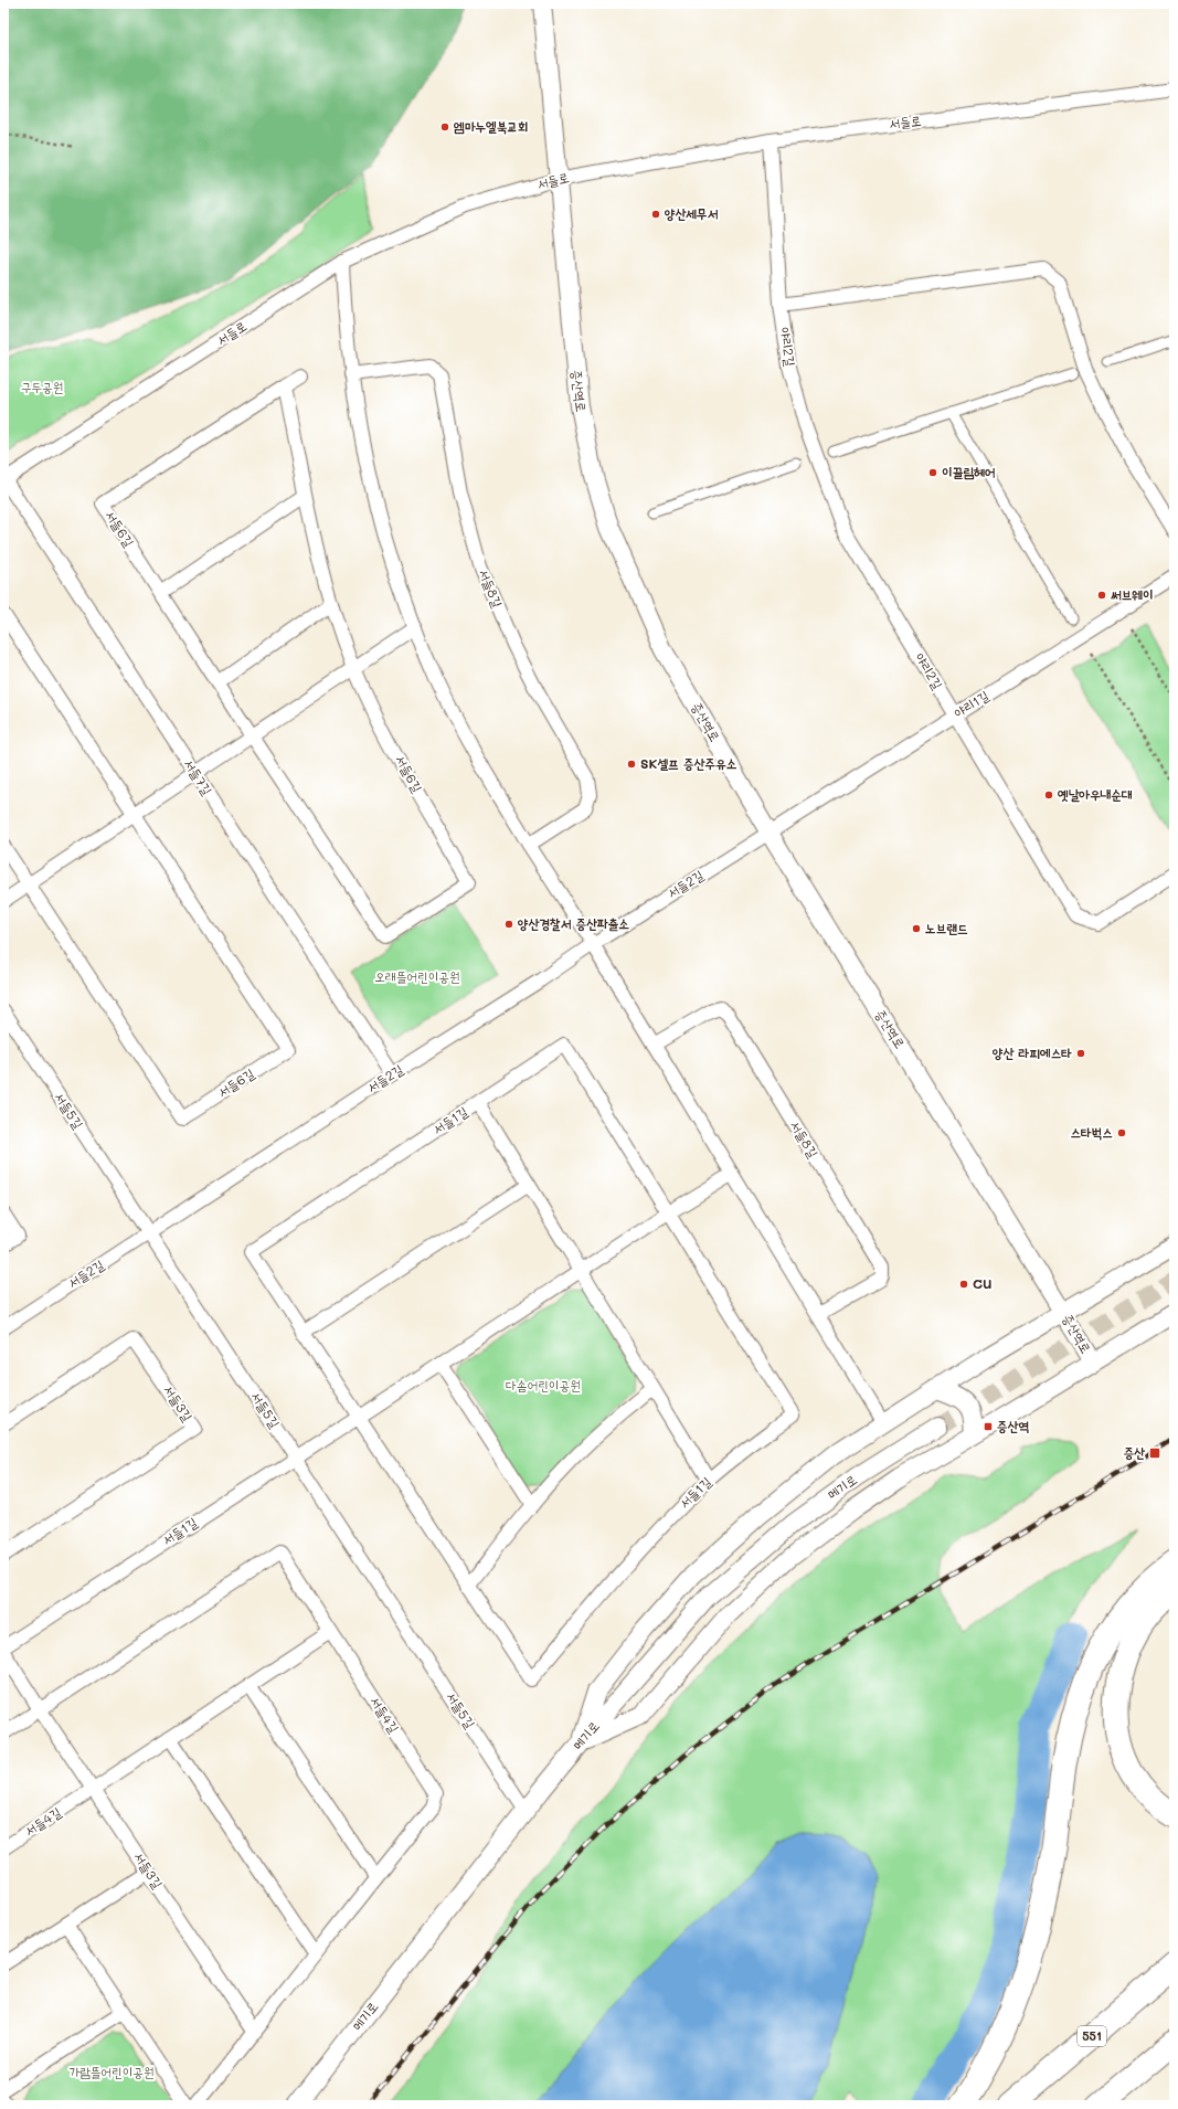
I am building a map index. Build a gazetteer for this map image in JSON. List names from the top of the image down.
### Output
{
  "streets": {
    "highway": ["551"],
    "street": [
      "서들로",
      "야리2길",
      "증산역로",
      "서들6길",
      "서들8길",
      "야리1길",
      "서들7길",
      "서들2길",
      "서들5길",
      "서들1길",
      "서들3길",
      "메기로",
      "서들4길"
    ]
  },
  "crossings": [
    ["서들로", "야리2길"],
    ["서들로", "증산역로"],
    ["서들로", "서들7길"],
    ["야리2길", "야리1길"],
    ["증산역로", "야리1길"],
    ["증산역로", "서들2길"],
    ["야리1길", "서들2길"],
    ["서들7길", "서들2길"],
    ["서들2길", "서들5길"],
    ["서들5길", "서들1길"],
    ["서들5길", "메기로"],
    ["서들3길", "서들4길"]
  ],
  "parks": [
    "구두공원",
    "오래뜰어린이공원",
    "다솜어린이공원",
    "가람뜰어린이공원"
  ],
  "places": {
    "other": [
      "엠마누엘북교회",
      "양산세무서",
      "이끌림헤어",
      "써브웨이",
      "SK셀프 증산주유소",
      "옛날아우내순대",
      "양산경찰서 증산파출소",
      "노브랜드",
      "양산 라피에스타",
      "스타벅스",
      "CU"
    ],
    "transit": ["증산역", "증산"]
  }
}
